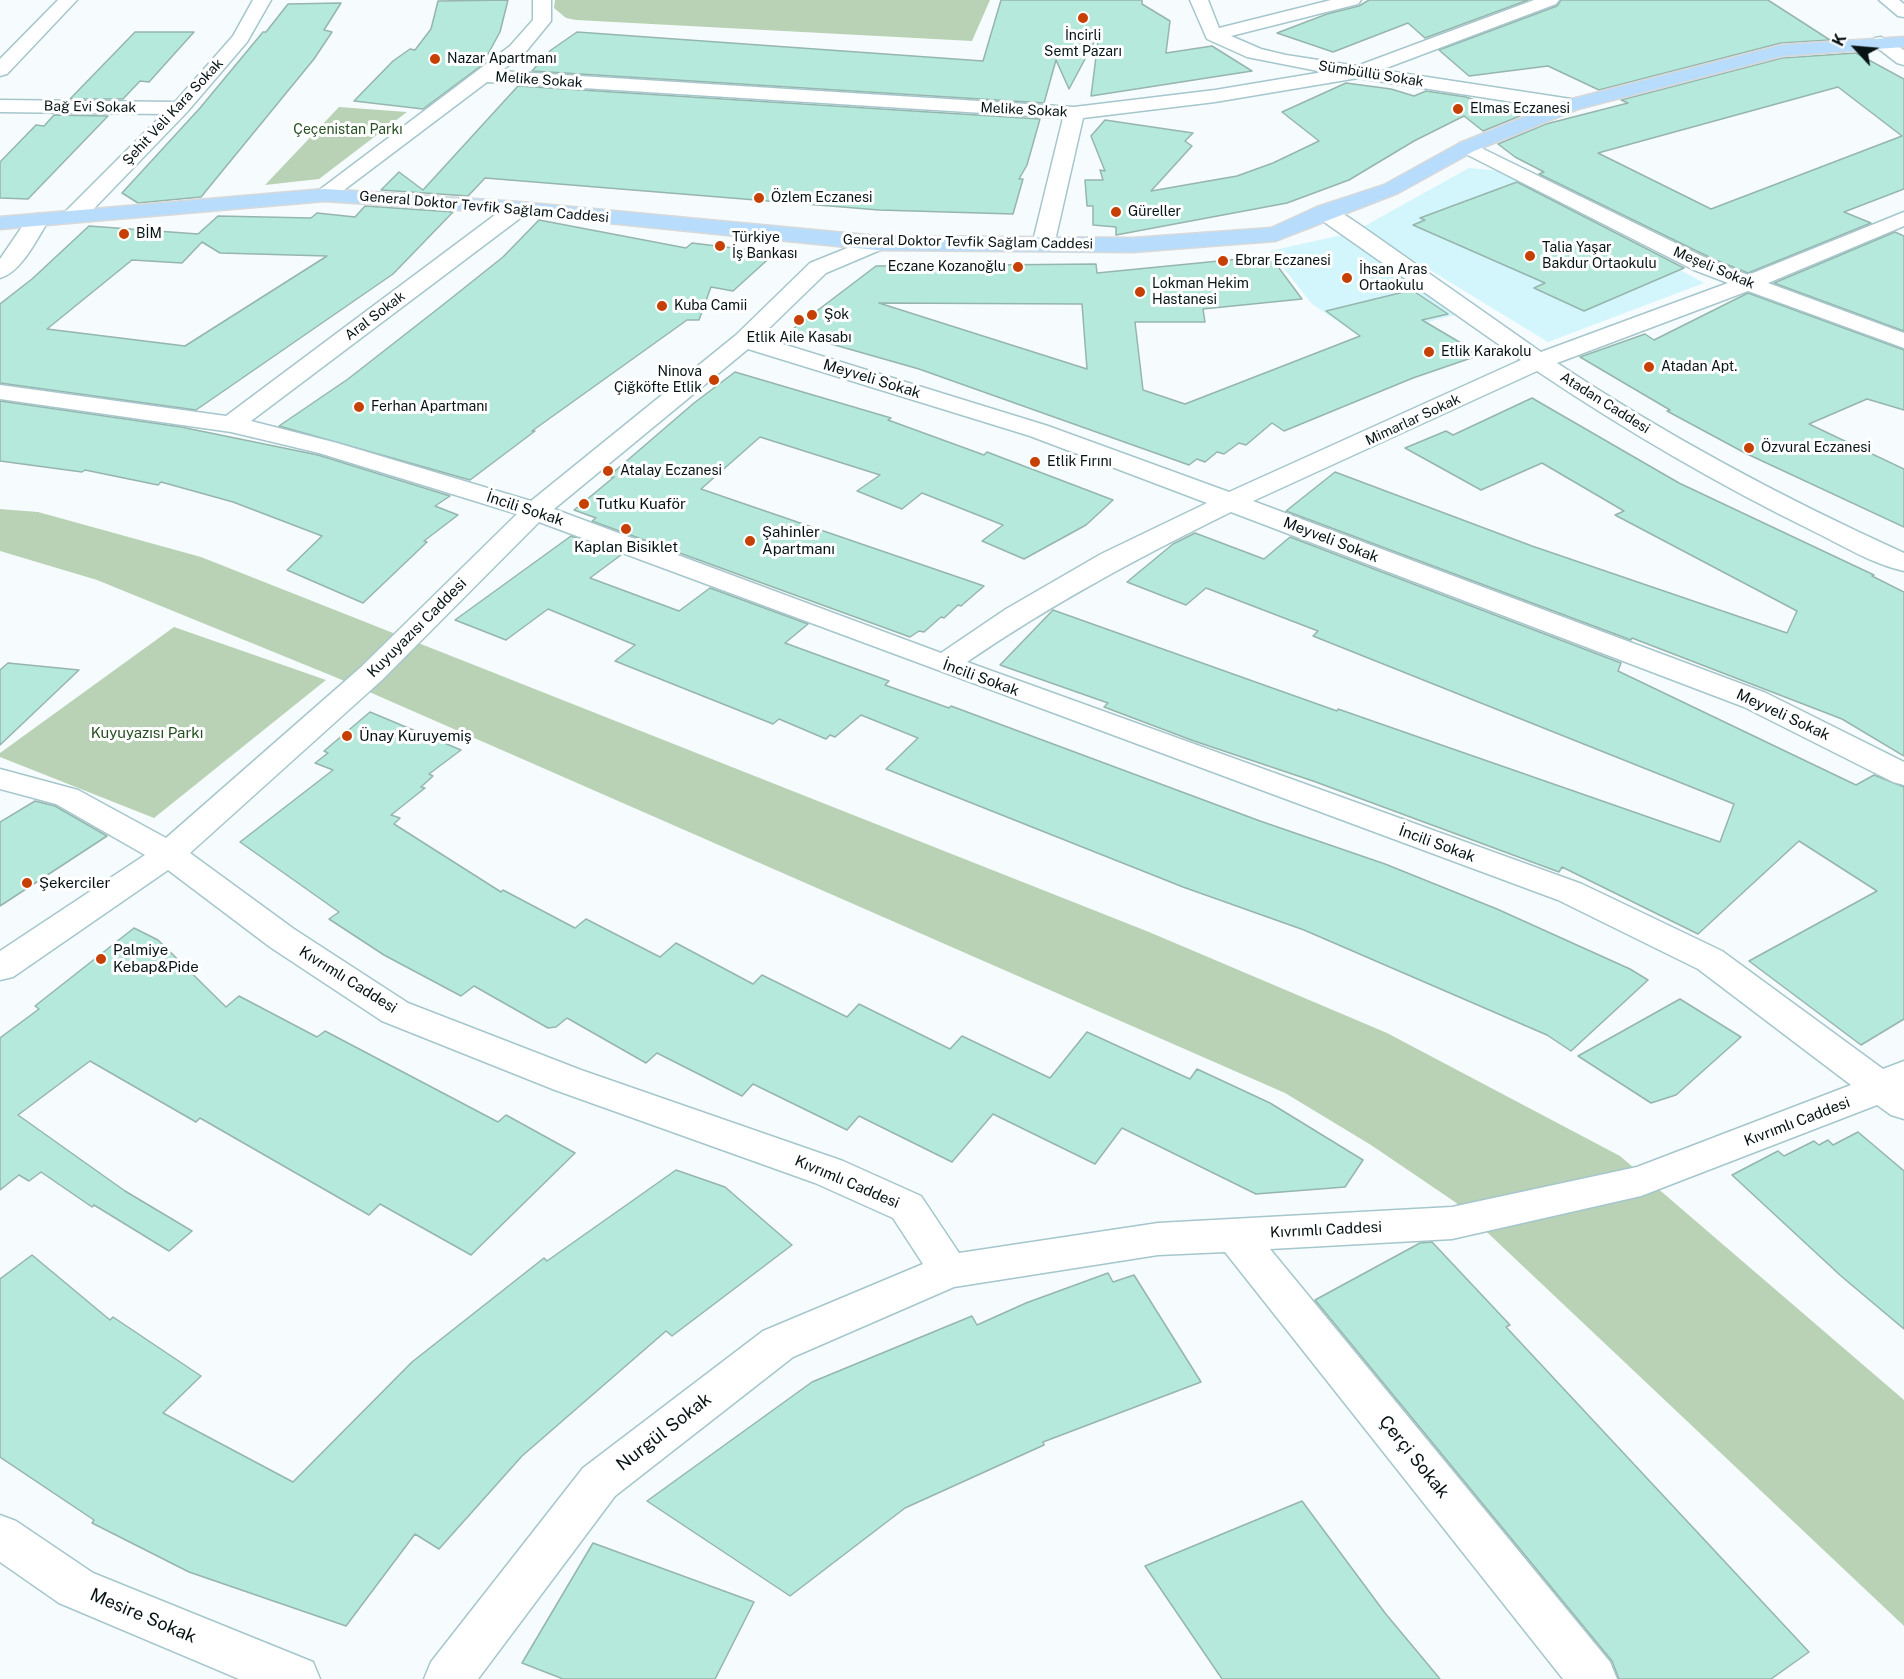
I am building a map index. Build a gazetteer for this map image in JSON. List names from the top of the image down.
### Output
{
  "streets": {
    "main road": ["General Doktor Tevfik Sağlam Caddesi"],
    "street": [
      "Sümbüllü Sokak",
      "Melike Sokak",
      "Bağ Evi Sokak",
      "Şehit Veli Kara Sokak",
      "Meşeli Sokak",
      "Aral Sokak",
      "Meyveli Sokak",
      "Atadan Caddesi",
      "Mimarlar Sokak",
      "İncili Sokak",
      "Kuyuyazısı Caddesi",
      "Kıvrımlı Caddesi",
      "Nurgül Sokak",
      "Çerçi Sokak",
      "Mesire Sokak"
    ]
  },
  "crossings": [
    ["Sümbüllü Sokak", "Melike Sokak"],
    ["Sümbüllü Sokak", "General Doktor Tevfik Sağlam Caddesi"],
    ["Bağ Evi Sokak", "Şehit Veli Kara Sokak"],
    ["Şehit Veli Kara Sokak", "General Doktor Tevfik Sağlam Caddesi"],
    ["General Doktor Tevfik Sağlam Caddesi", "Meşeli Sokak"],
    ["General Doktor Tevfik Sağlam Caddesi", "Aral Sokak"],
    ["General Doktor Tevfik Sağlam Caddesi", "Atadan Caddesi"],
    ["Meşeli Sokak", "Mimarlar Sokak"],
    ["Aral Sokak", "İncili Sokak"],
    ["Meyveli Sokak", "Mimarlar Sokak"],
    ["Meyveli Sokak", "Kuyuyazısı Caddesi"],
    ["Atadan Caddesi", "Mimarlar Sokak"],
    ["Mimarlar Sokak", "İncili Sokak"],
    ["İncili Sokak", "Kuyuyazısı Caddesi"],
    ["İncili Sokak", "Kıvrımlı Caddesi"],
    ["Kuyuyazısı Caddesi", "Kıvrımlı Caddesi"],
    ["Kıvrımlı Caddesi", "Nurgül Sokak"],
    ["Kıvrımlı Caddesi", "Çerçi Sokak"]
  ],
  "parks": ["Çeçenistan Parkı", "Kuyuyazısı Parkı"],
  "places": [
    "İncirli Semt Pazarı",
    "Nazar Apartmanı",
    "Elmas Eczanesi",
    "Özlem Eczanesi",
    "Güreller",
    "BİM",
    "Türkiye İş Bankası",
    "Talia Yaşar Bakdur Ortaokulu",
    "Ebrar Eczanesi",
    "Eczane Kozanoğlu",
    "İhsan Aras Ortaokulu",
    "Lokman Hekim Hastanesi",
    "Kuba Camii",
    "Şok",
    "Etlik Aile Kasabı",
    "Etlik Karakolu",
    "Atadan Apt.",
    "Ninova Çiğköfte Etlik",
    "Ferhan Apartmanı",
    "Özvural Eczanesi",
    "Etlik Fırını",
    "Atalay Eczanesi",
    "Tutku Kuaför",
    "Kaplan Bisiklet",
    "Şahinler Apartmanı",
    "Ünay Kuruyemiş",
    "Şekerciler",
    "Palmiye Kebap&Pide"
  ],
  "north": "top left"
}
